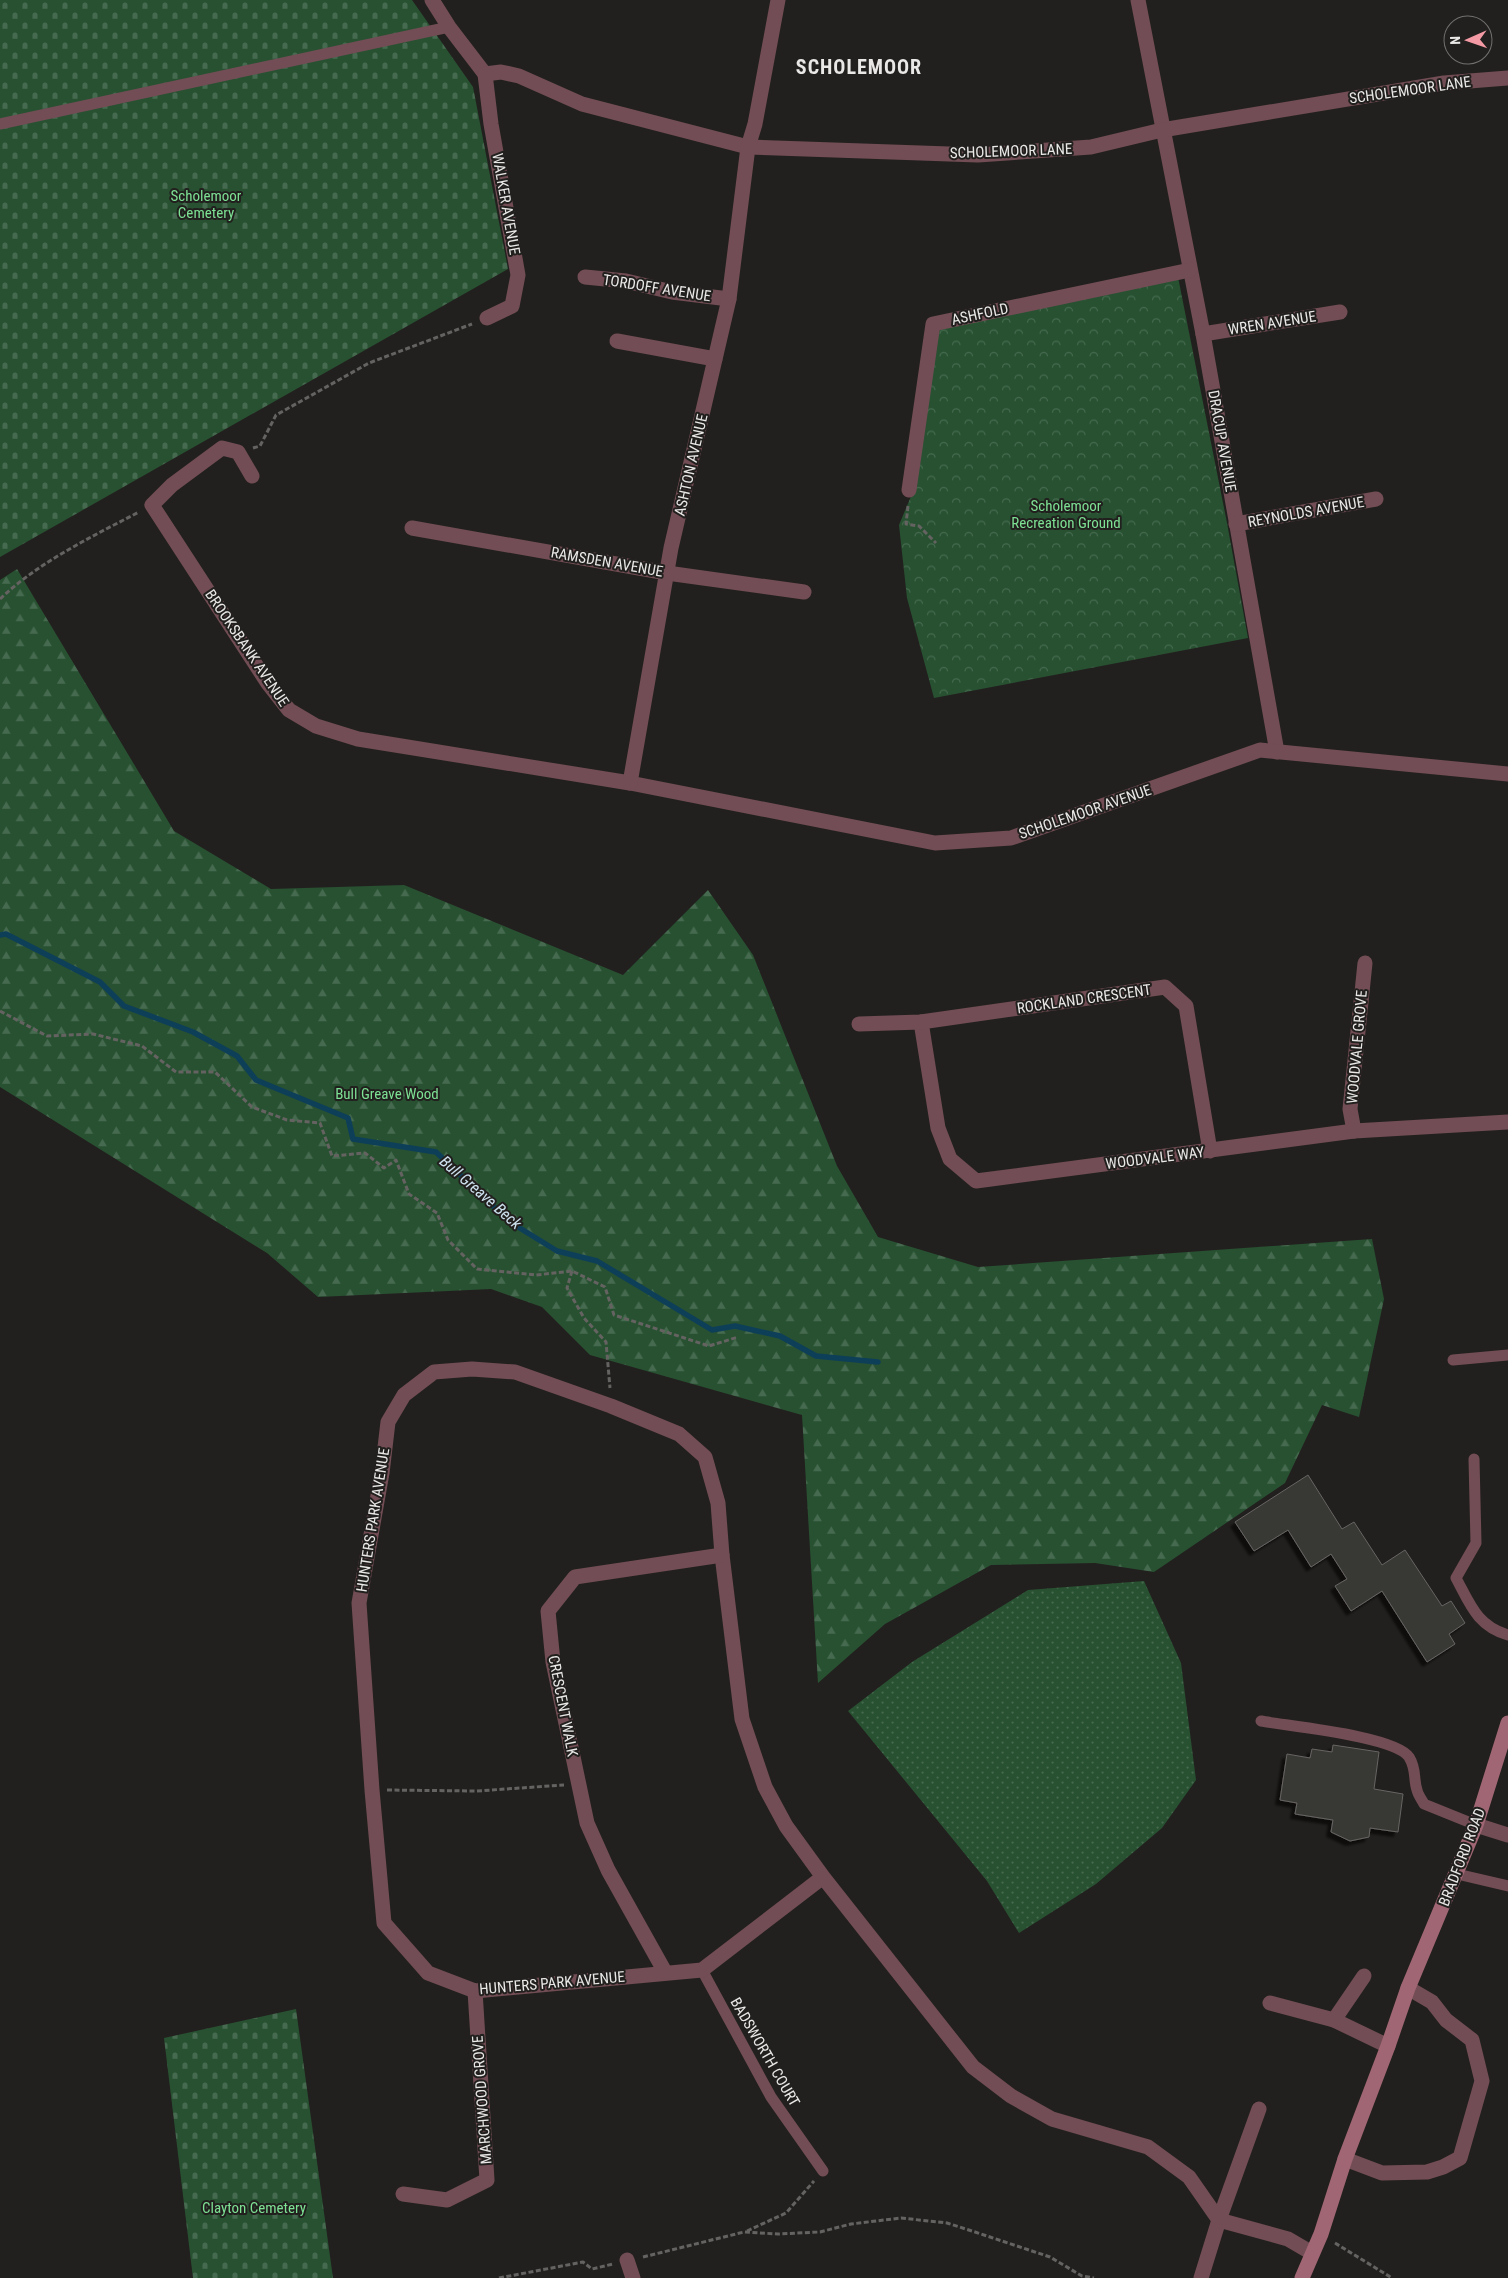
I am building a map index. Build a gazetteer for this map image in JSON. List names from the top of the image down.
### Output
{
  "streets": {
    "street": [
      "SCHOLEMOOR LANE",
      "WALKER AVENUE",
      "TORDOFF AVENUE",
      "ASHFOLD",
      "WREN AVENUE",
      "DRACUP AVENUE",
      "ASHTON AVENUE",
      "REYNOLDS AVENUE",
      "RAMSDEN AVENUE",
      "BROOKSBANK AVENUE",
      "SCHOLEMOOR AVENUE",
      "ROCKLAND CRESCENT",
      "WOODVALE GROVE",
      "WOODVALE WAY",
      "HUNTERS PARK AVENUE",
      "CRESCENT WALK",
      "BRADFORD ROAD",
      "MARCHWOOD GROVE"
    ],
    "lane": ["BADSWORTH COURT"]
  },
  "crossings": [
    ["SCHOLEMOOR LANE", "WALKER AVENUE"],
    ["SCHOLEMOOR LANE", "DRACUP AVENUE"],
    ["SCHOLEMOOR LANE", "ASHTON AVENUE"],
    ["TORDOFF AVENUE", "ASHTON AVENUE"],
    ["ASHFOLD", "DRACUP AVENUE"],
    ["WREN AVENUE", "DRACUP AVENUE"],
    ["DRACUP AVENUE", "REYNOLDS AVENUE"],
    ["DRACUP AVENUE", "SCHOLEMOOR AVENUE"],
    ["ASHTON AVENUE", "RAMSDEN AVENUE"],
    ["ASHTON AVENUE", "BROOKSBANK AVENUE"],
    ["ASHTON AVENUE", "SCHOLEMOOR AVENUE"],
    ["BROOKSBANK AVENUE", "SCHOLEMOOR AVENUE"],
    ["ROCKLAND CRESCENT", "WOODVALE WAY"],
    ["WOODVALE GROVE", "WOODVALE WAY"],
    ["HUNTERS PARK AVENUE", "CRESCENT WALK"],
    ["HUNTERS PARK AVENUE", "BADSWORTH COURT"],
    ["HUNTERS PARK AVENUE", "MARCHWOOD GROVE"]
  ],
  "districts": ["SCHOLEMOOR"],
  "water": ["Bull Greave Beck"],
  "parks": [
    "Scholemoor Cemetery",
    "Scholemoor Recreation Ground",
    "Bull Greave Wood",
    "Clayton Cemetery"
  ],
  "north": "left"
}
